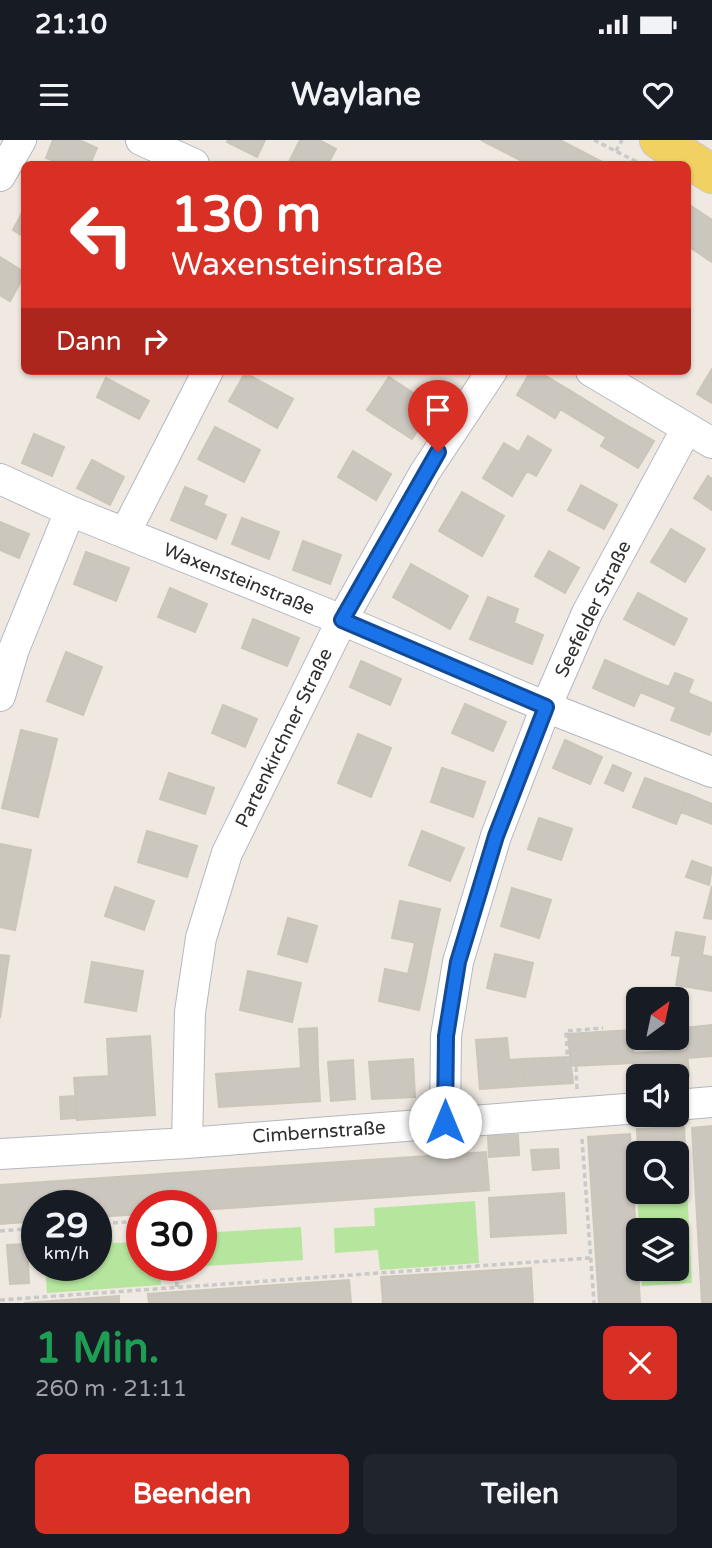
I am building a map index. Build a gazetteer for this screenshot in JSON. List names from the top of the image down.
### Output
{
  "streets": {
    "street": [
      "Waxensteinstraße",
      "Seefelder Straße",
      "Partenkirchner Straße",
      "Cimbernstraße"
    ]
  },
  "crossings": [
    ["Waxensteinstraße", "Seefelder Straße"],
    ["Waxensteinstraße", "Partenkirchner Straße"],
    ["Seefelder Straße", "Cimbernstraße"],
    ["Partenkirchner Straße", "Cimbernstraße"]
  ],
  "north": "top right",
  "page": {
    "status": "21:10",
    "header": "Waylane",
    "turn": ["130 m", "Waxensteinstraße"],
    "then": "Dann",
    "speed": "29 km/h",
    "limit": "30",
    "heading": ["1 Min.", "260 m · 21:11"],
    "buttons": ["Beenden", "Teilen"]
  }
}
